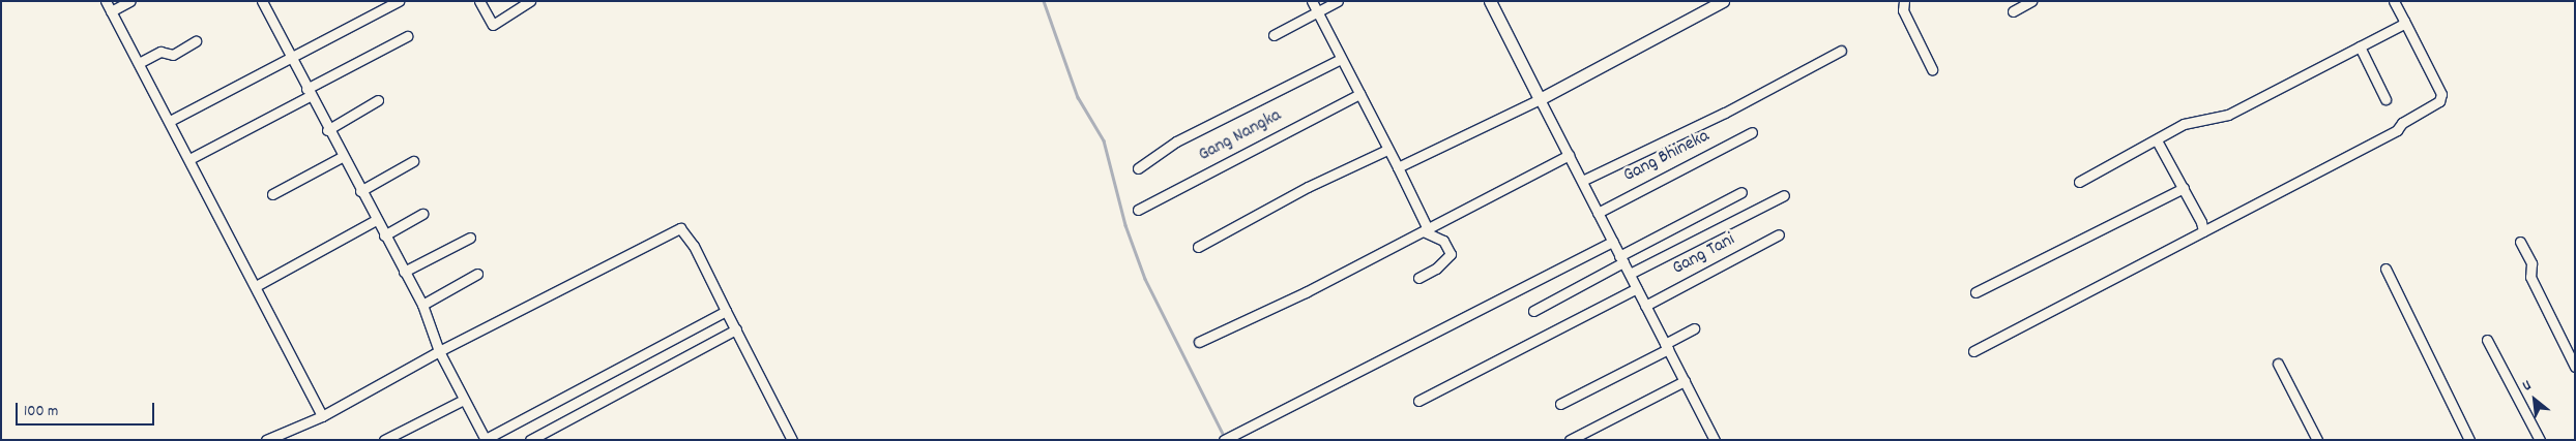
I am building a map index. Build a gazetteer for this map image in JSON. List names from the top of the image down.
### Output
{
  "streets": {
    "street": ["Gang Nangka", "Gang Bhineka", "Gang Tani"]
  },
  "scale_bar": "100 m",
  "north": "top left"
}
